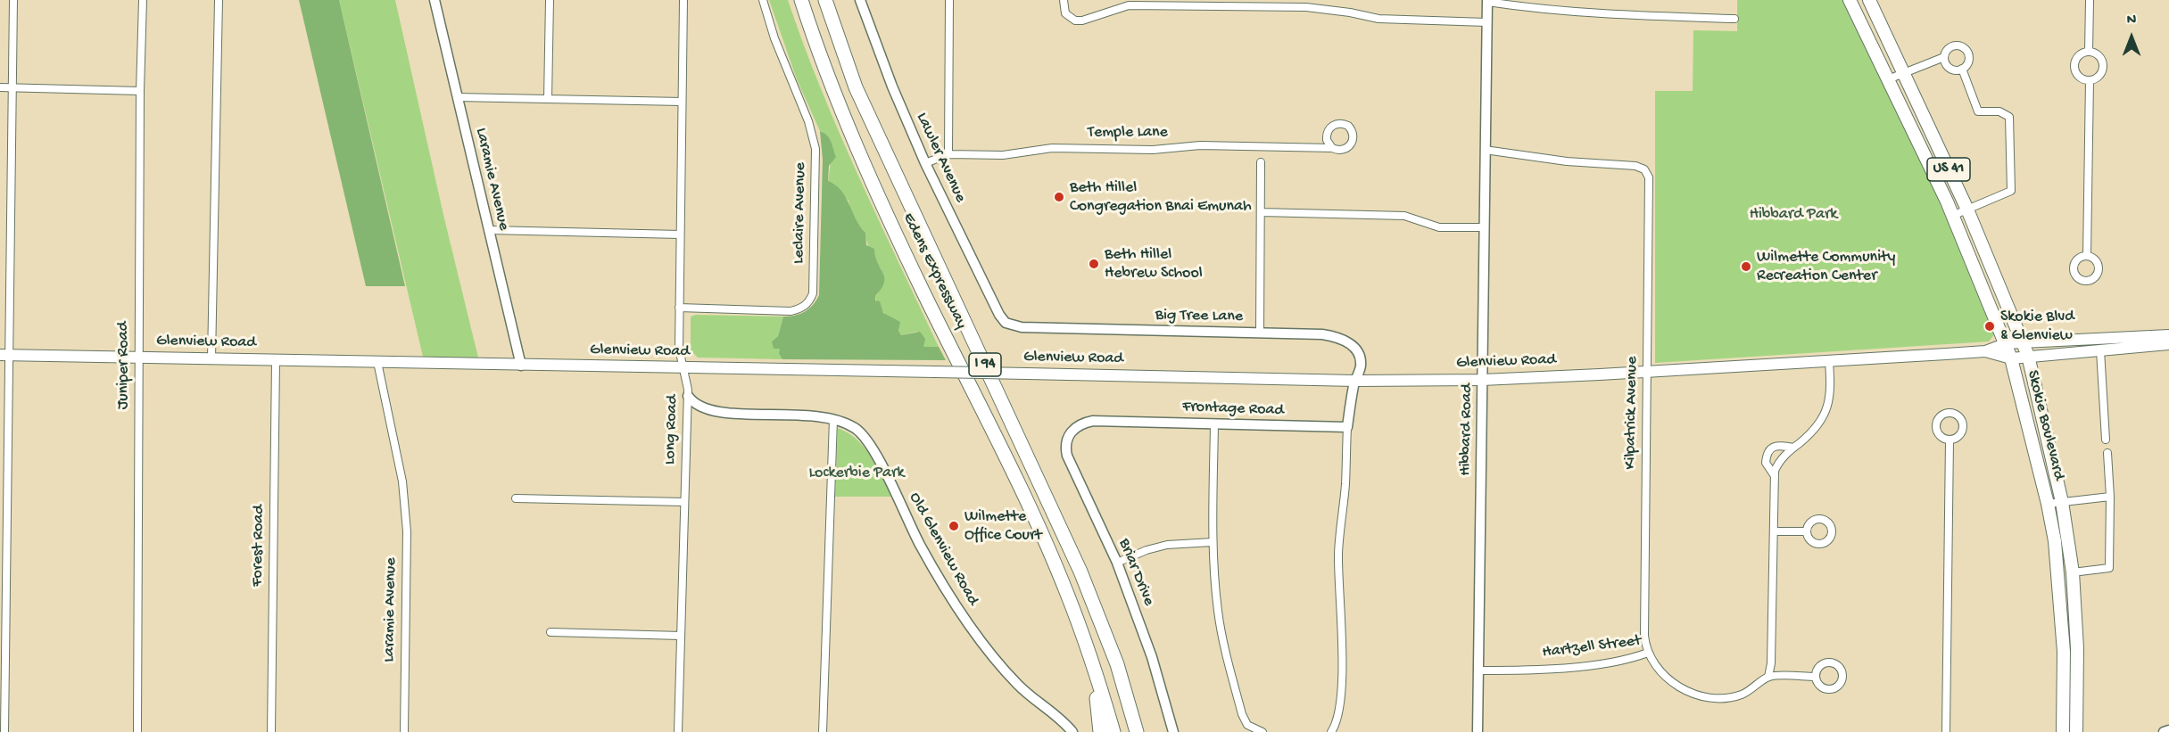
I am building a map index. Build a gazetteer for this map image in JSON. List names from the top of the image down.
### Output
{
  "streets": {
    "highway": ["Edens Expressway", "I 94"],
    "main road": ["US 41", "Glenview Road", "Skokie Boulevard"],
    "street": [
      "Temple Lane",
      "Lawler Avenue",
      "Laramie Avenue",
      "Leclaire Avenue",
      "Big Tree Lane",
      "Juniper Road",
      "Frontage Road",
      "Kilpatrick Avenue",
      "Long Road",
      "Hibbard Road",
      "Forest Road",
      "Old Glenview Road",
      "Briar Drive",
      "Hartzell Street"
    ]
  },
  "crossings": [
    ["Temple Lane", "Lawler Avenue"],
    ["Lawler Avenue", "Big Tree Lane"],
    ["Laramie Avenue", "Glenview Road"],
    ["Leclaire Avenue", "Long Road"],
    ["Big Tree Lane", "Glenview Road"],
    ["Glenview Road", "Juniper Road"],
    ["Glenview Road", "Kilpatrick Avenue"],
    ["Glenview Road", "Skokie Boulevard"],
    ["Glenview Road", "Long Road"],
    ["Glenview Road", "Hibbard Road"],
    ["Glenview Road", "Forest Road"],
    ["Frontage Road", "Briar Drive"],
    ["Kilpatrick Avenue", "Hibbard Road"],
    ["Kilpatrick Avenue", "Hartzell Street"],
    ["Long Road", "Old Glenview Road"],
    ["Hibbard Road", "Hartzell Street"]
  ],
  "parks": ["Hibbard Park", "Lockerbie Park"],
  "places": [
    "Beth Hillel Congregation Bnai Emunah",
    "Beth Hillel Hebrew School",
    "Wilmette Community Recreation Center",
    "Skokie Blvd & Glenview",
    "Wilmette Office Court"
  ],
  "north": "top"
}
